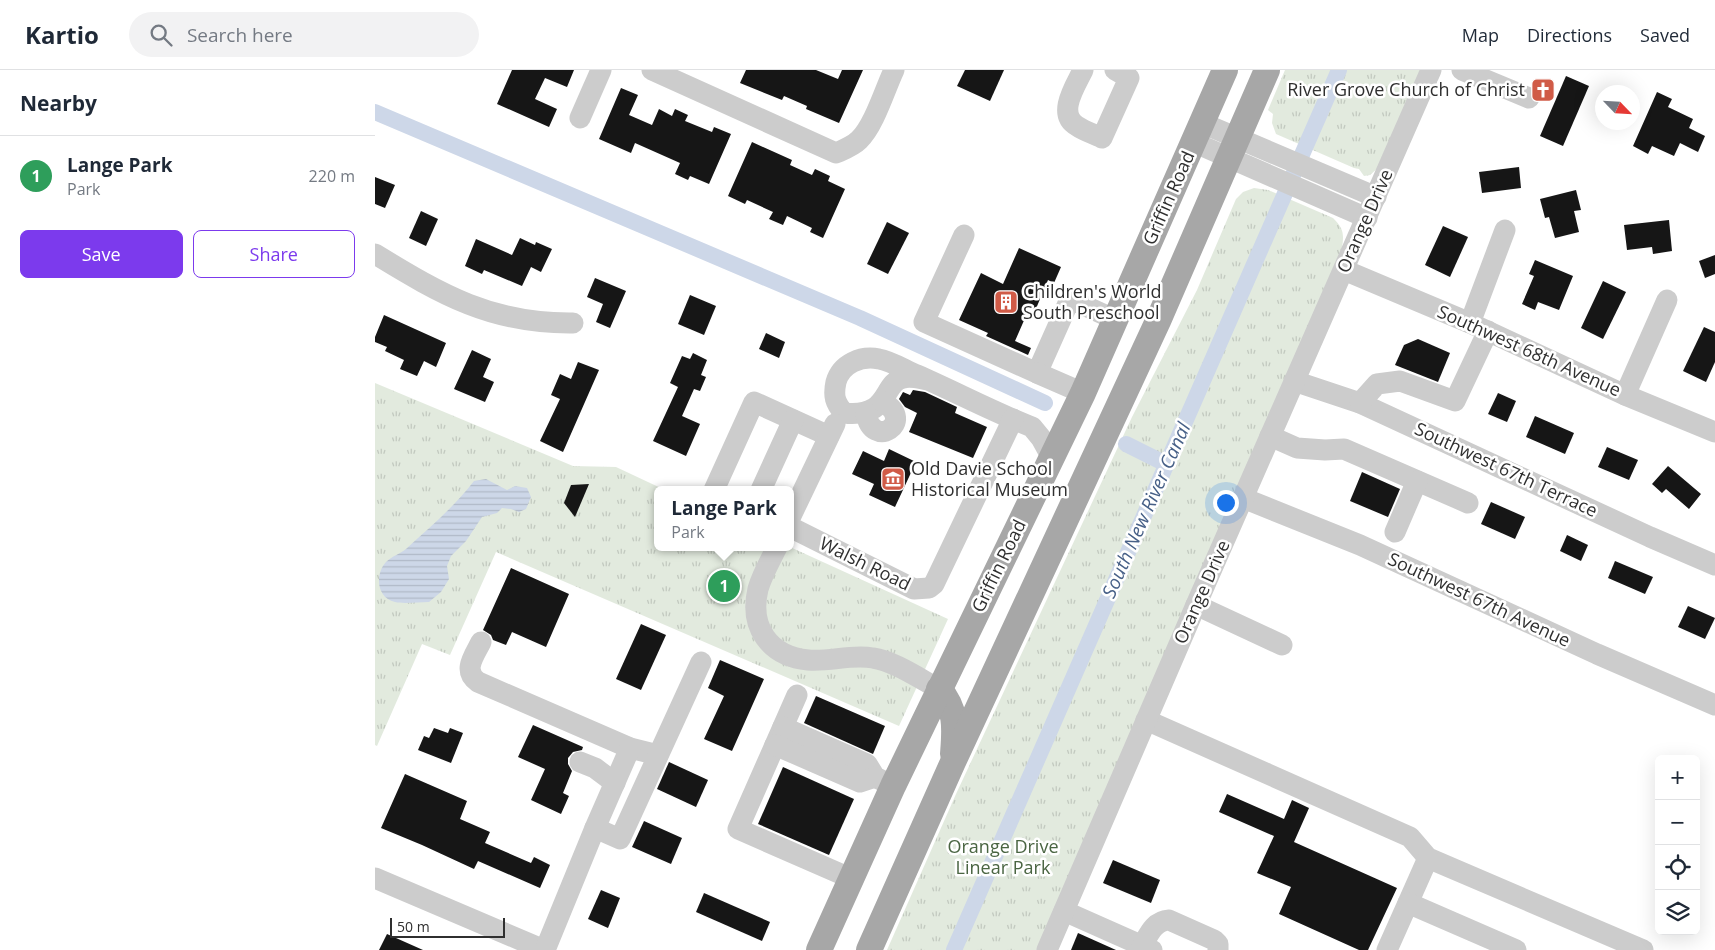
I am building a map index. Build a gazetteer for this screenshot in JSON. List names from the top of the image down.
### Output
{
  "streets": {
    "main road": ["Griffin Road"],
    "street": [
      "Orange Drive",
      "Southwest 68th Avenue",
      "Southwest 67th Terrace",
      "Walsh Road",
      "Southwest 67th Avenue"
    ]
  },
  "crossings": [
    ["Orange Drive", "Southwest 68th Avenue"],
    ["Orange Drive", "Southwest 67th Terrace"],
    ["Orange Drive", "Southwest 67th Avenue"]
  ],
  "water": ["South New River Canal"],
  "parks": ["Orange Drive Linear Park"],
  "places": {
    "church": ["River Grove Church of Christ"],
    "building": ["Children's World South Preschool"],
    "museum": ["Old Davie School Historical Museum"]
  },
  "scale_bar": "50 m",
  "north": "bottom right",
  "page": {
    "header": "Kartio",
    "search": "Search here",
    "nav": ["Map", "Directions", "Saved"],
    "heading": "Nearby",
    "list": [
      {
        "mark": "1",
        "name": "Lange Park",
        "note": "Park",
        "value": "220 m"
      }
    ],
    "buttons": ["Save", "Share"],
    "popup": ["Lange Park", "Park"],
    "pins": "1",
    "map_buttons": ["+", "−"],
    "scale": "50 m"
  }
}
